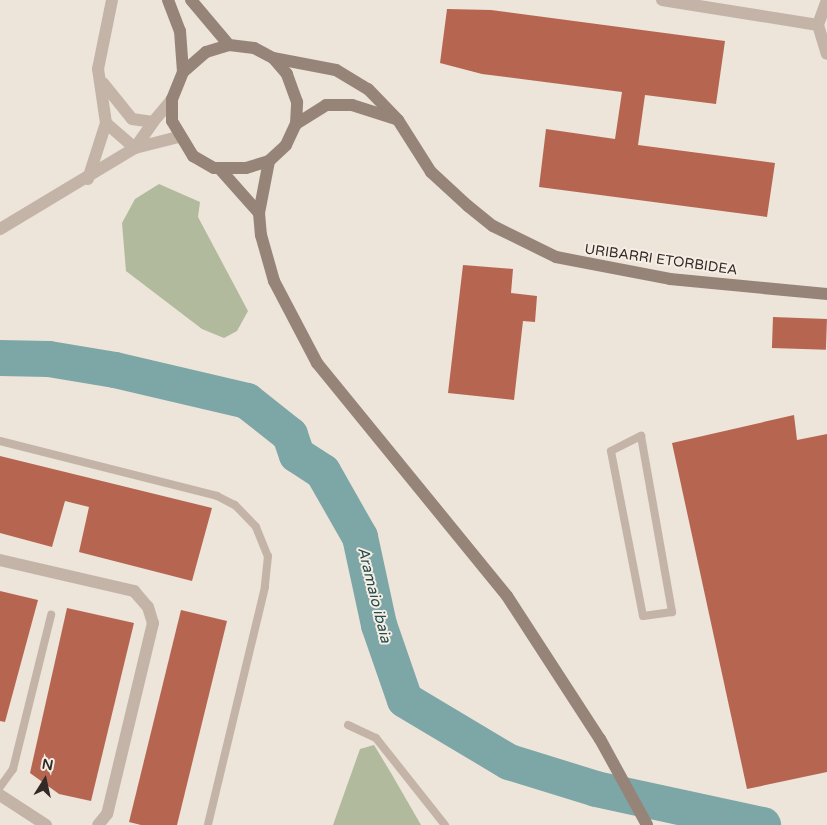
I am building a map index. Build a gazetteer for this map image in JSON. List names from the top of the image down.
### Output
{
  "streets": {
    "main road": ["URIBARRI ETORBIDEA"]
  },
  "water": ["Aramaio ibaia"],
  "north": "top"
}
